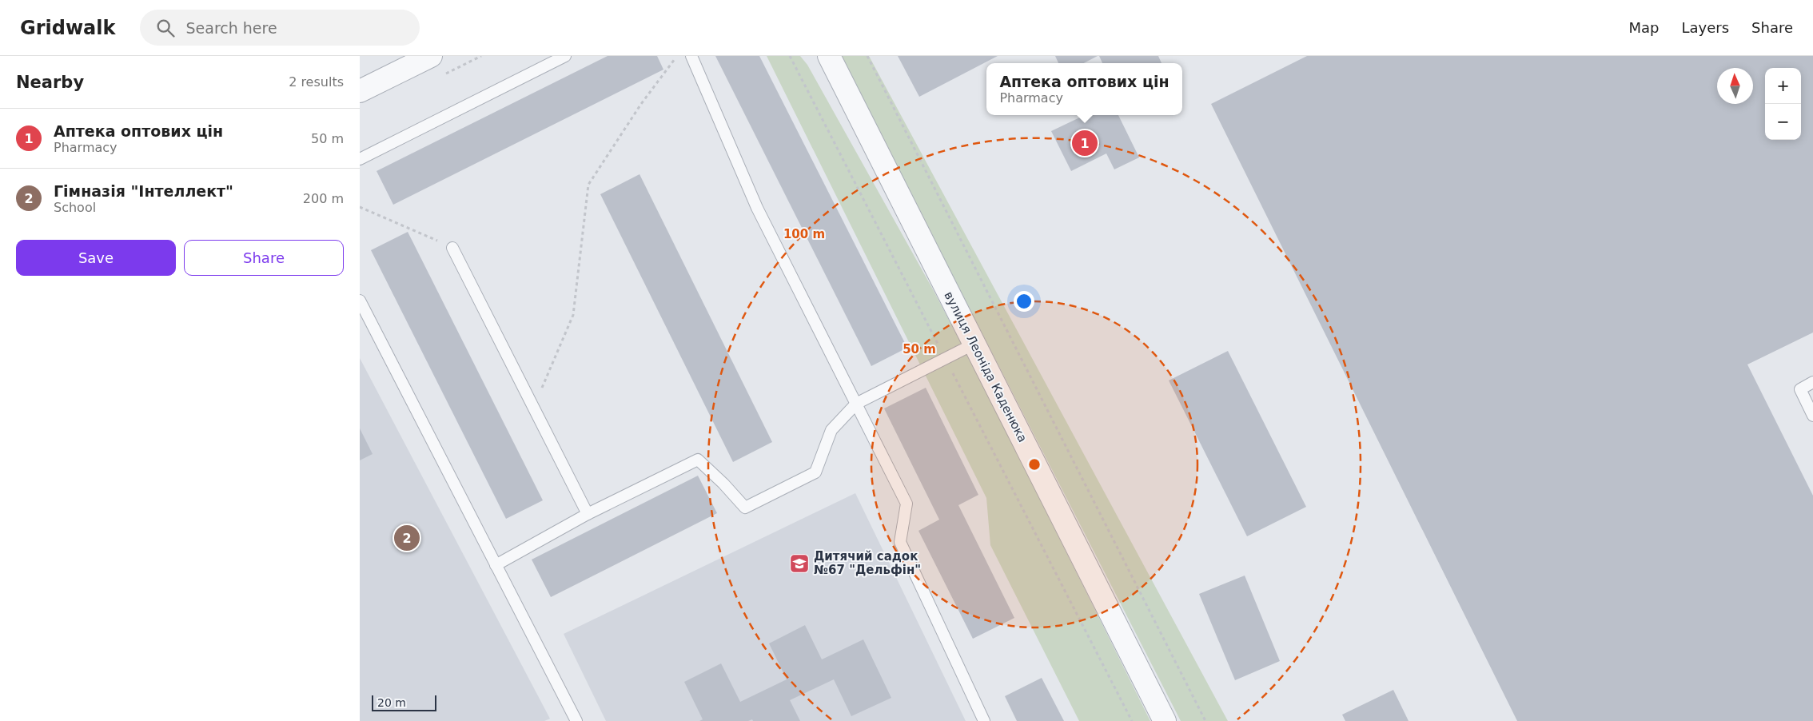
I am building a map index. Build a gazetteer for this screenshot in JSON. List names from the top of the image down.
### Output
{
  "streets": {
    "street": ["вулиця Леоніда Каденюка"]
  },
  "places": {
    "school or university": ["Дитячий садок №67 \"Дельфін\""]
  },
  "scale_bar": "20 m",
  "north": "top",
  "page": {
    "header": "Gridwalk",
    "search": "Search here",
    "nav": ["Map", "Layers", "Share"],
    "heading": ["Nearby", "2 results"],
    "popup": ["Аптека оптових цін", "Pharmacy"],
    "map_buttons": ["+", "−"],
    "list": [
      {
        "mark": "1",
        "name": "Аптека оптових цін",
        "note": "Pharmacy",
        "value": "50 m"
      },
      {
        "mark": "2",
        "name": "Гімназія \"Інтеллект\"",
        "note": "School",
        "value": "200 m"
      }
    ],
    "pins": ["1", "2"],
    "buttons": ["Save", "Share"],
    "scale": "20 m"
  },
  "rings": ["100 m", "50 m"]
}
